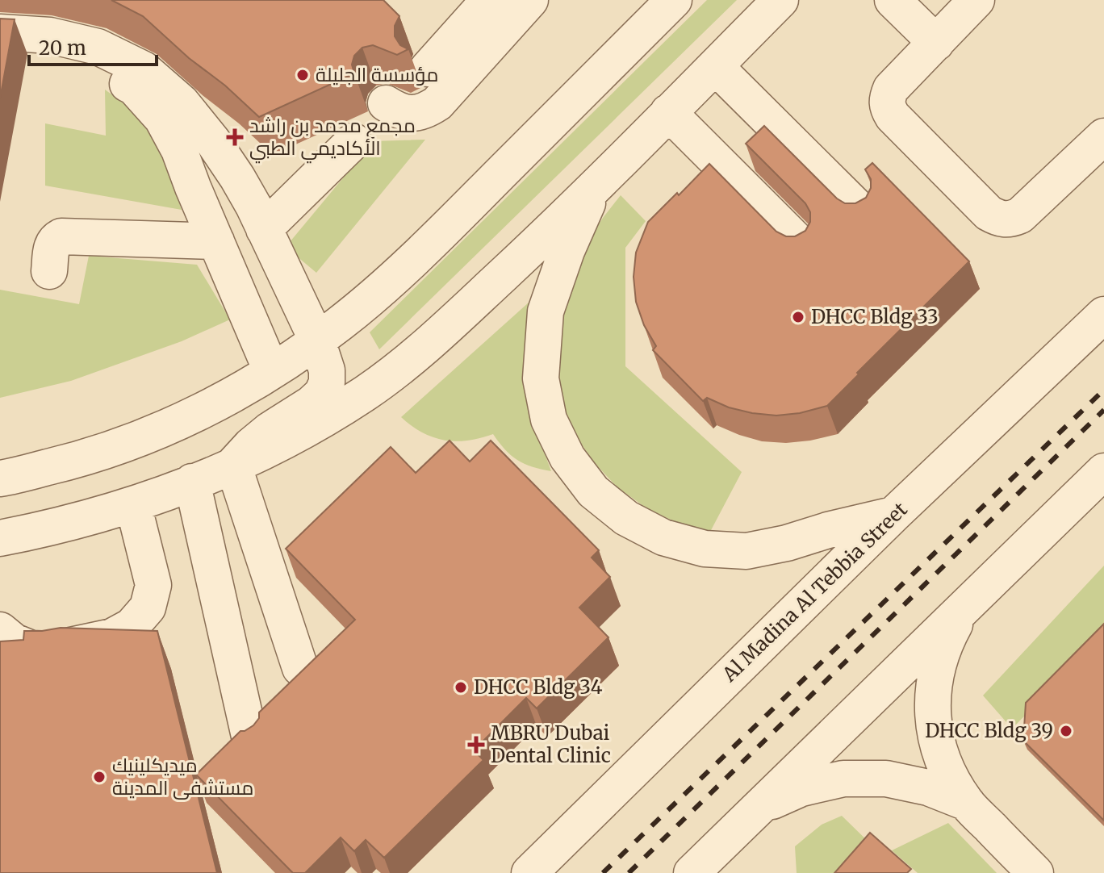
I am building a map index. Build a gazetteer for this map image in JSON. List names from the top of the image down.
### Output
{
  "streets": {
    "street": ["Al Madina Al Tebbia Street"]
  },
  "places": {
    "other": [
      "مؤسسة الجليلة",
      "DHCC Bldg 33",
      "DHCC Bldg 34",
      "DHCC Bldg 39",
      "ميديكلينيك مستشفى المدينة"
    ],
    "health": ["مجمع محمد بن راشد الأكاديمي الطبي", "MBRU Dubai Dental Clinic"]
  },
  "scale_bar": "20 m"
}
